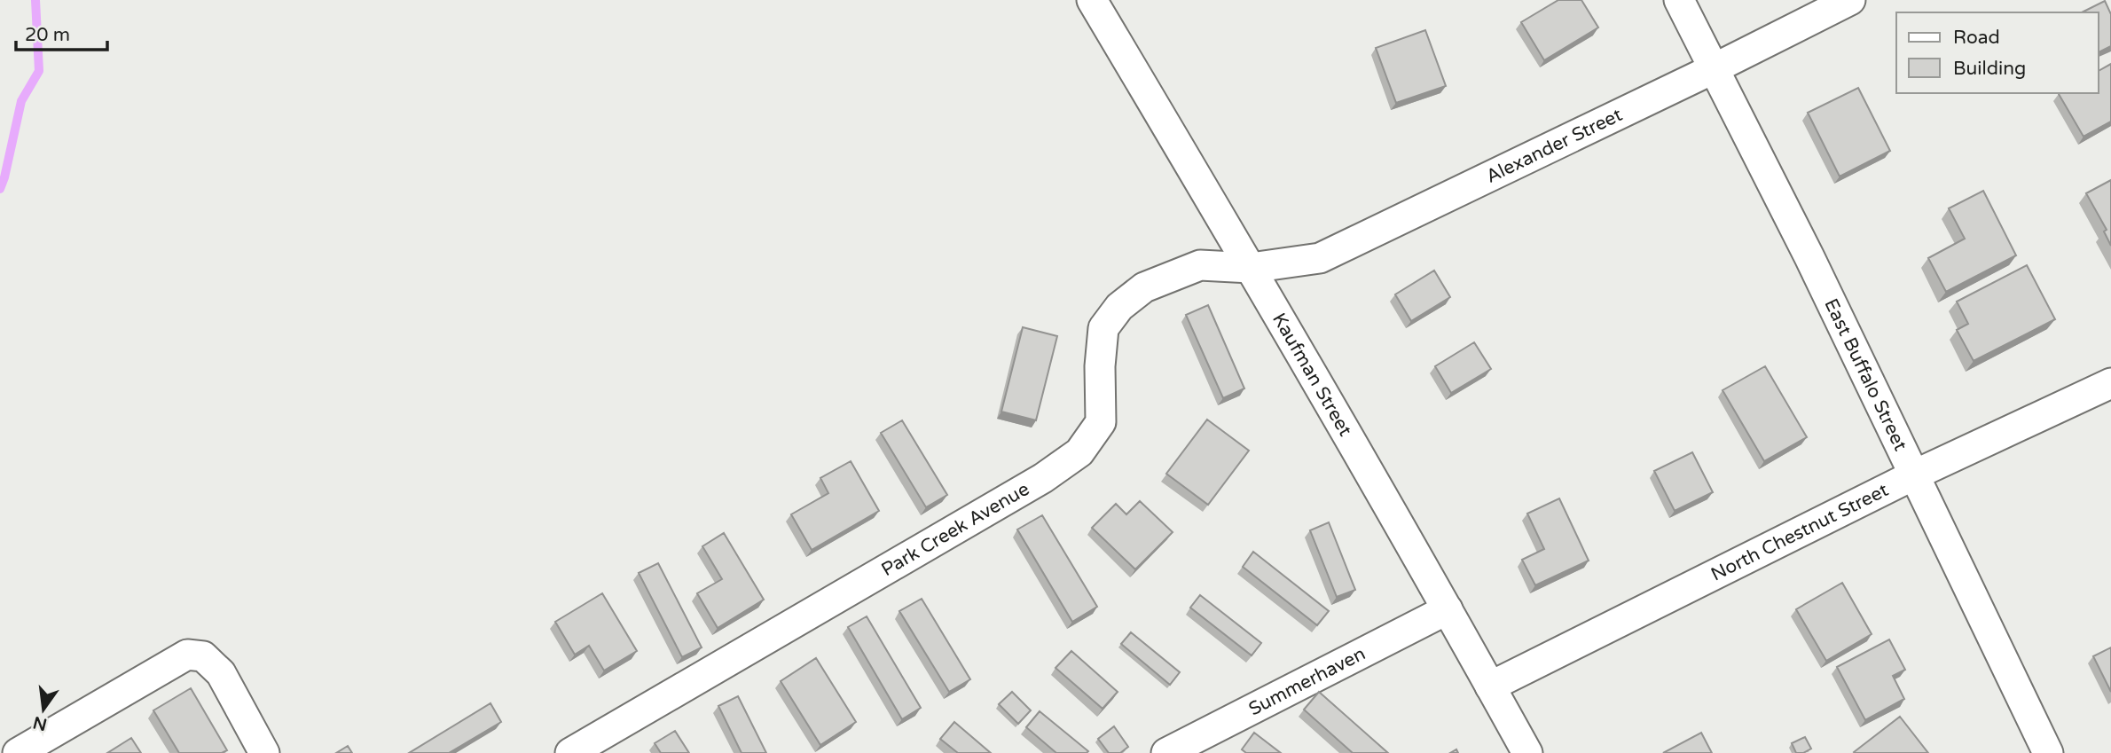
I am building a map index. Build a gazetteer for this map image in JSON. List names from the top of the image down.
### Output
{
  "streets": {
    "street": [
      "Alexander Street",
      "Kaufman Street",
      "East Buffalo Street",
      "Park Creek Avenue",
      "North Chestnut Street",
      "Summerhaven"
    ]
  },
  "crossings": [
    ["Alexander Street", "Kaufman Street"],
    ["Alexander Street", "East Buffalo Street"],
    ["Alexander Street", "Park Creek Avenue"],
    ["Kaufman Street", "Park Creek Avenue"],
    ["Kaufman Street", "North Chestnut Street"],
    ["Kaufman Street", "Summerhaven"],
    ["East Buffalo Street", "North Chestnut Street"]
  ],
  "legend": ["Road", "Building"],
  "scale_bar": "20 m",
  "north": "bottom"
}
